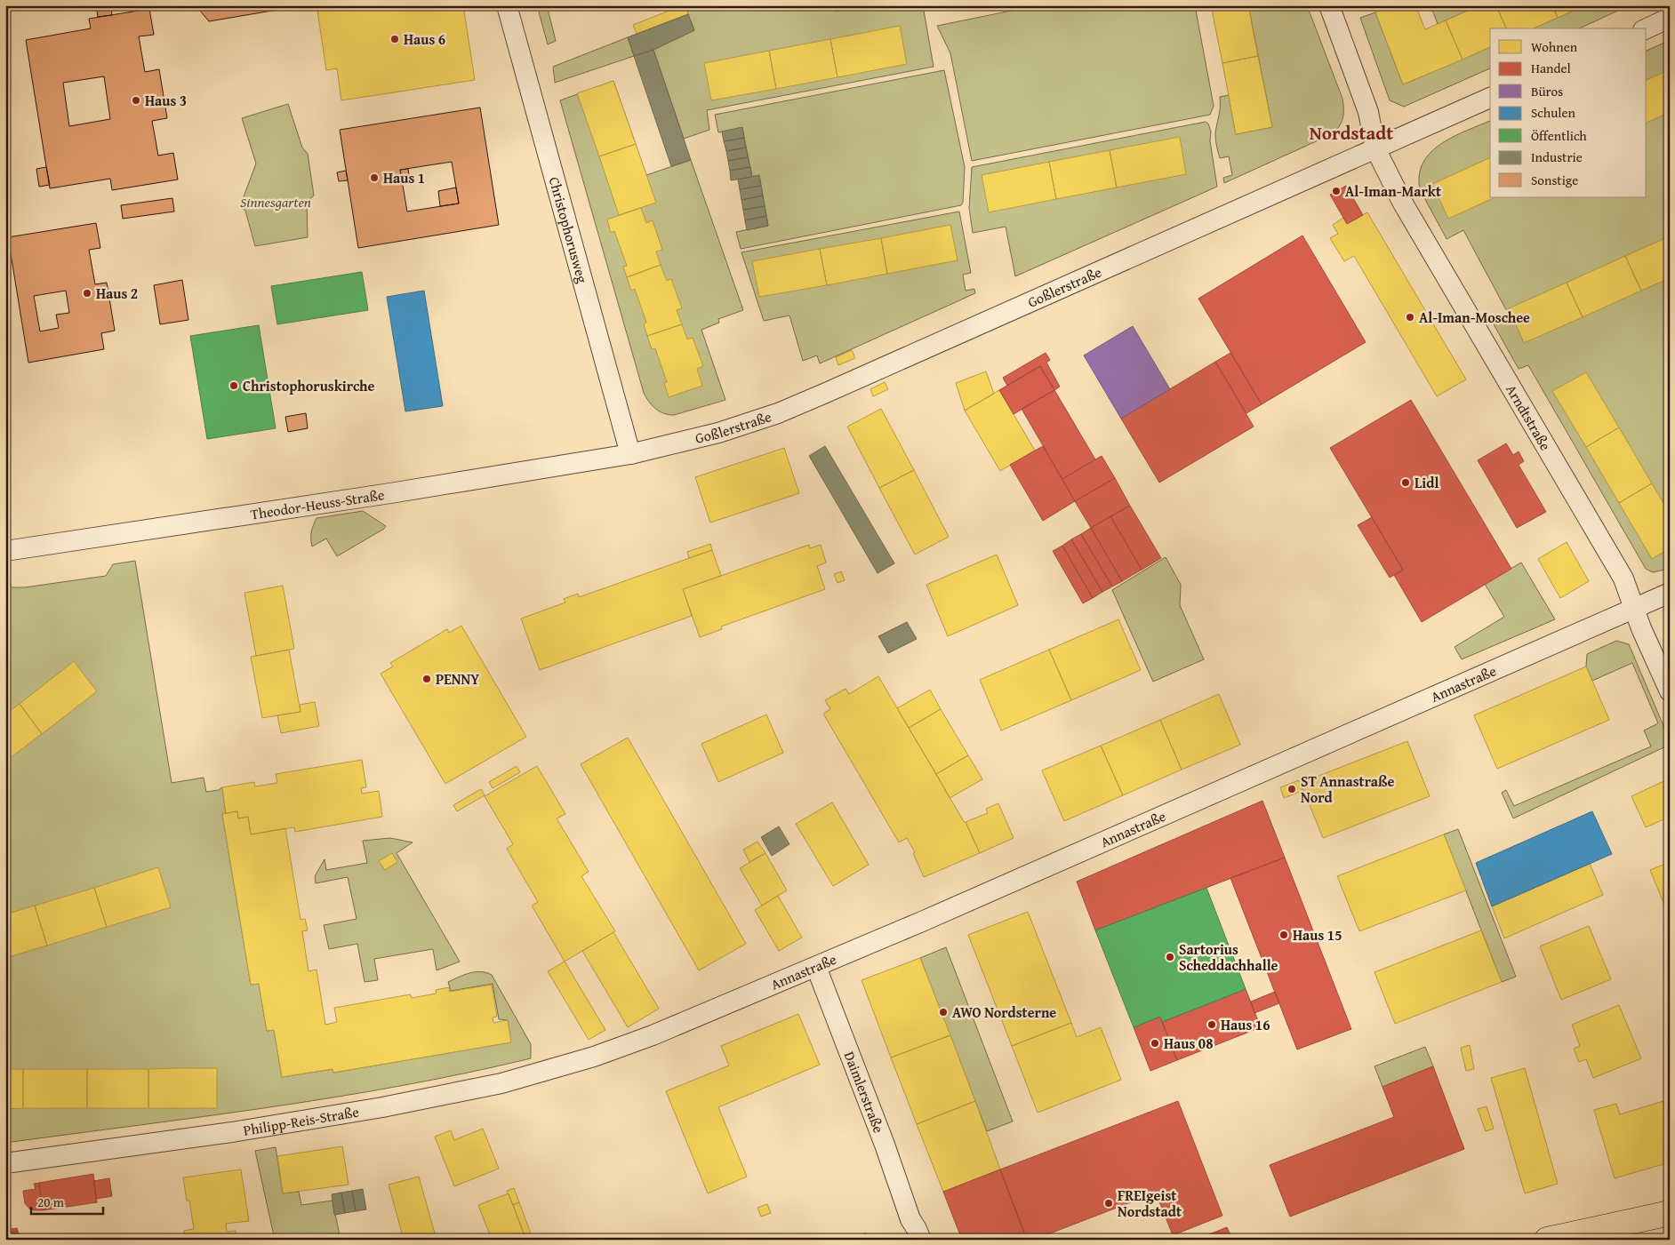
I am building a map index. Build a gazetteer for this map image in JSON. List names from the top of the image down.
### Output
{
  "streets": {
    "street": [
      "Christophorusweg",
      "Goßlerstraße",
      "Arndtstraße",
      "Theodor-Heuss-Straße",
      "Annastraße",
      "Daimlerstraße",
      "Philipp-Reis-Straße"
    ]
  },
  "crossings": [
    ["Christophorusweg", "Goßlerstraße"],
    ["Christophorusweg", "Theodor-Heuss-Straße"],
    ["Goßlerstraße", "Arndtstraße"],
    ["Goßlerstraße", "Theodor-Heuss-Straße"],
    ["Arndtstraße", "Annastraße"],
    ["Annastraße", "Daimlerstraße"],
    ["Annastraße", "Philipp-Reis-Straße"]
  ],
  "districts": ["Nordstadt"],
  "parks": ["Sinnesgarten"],
  "places": [
    "Haus 6",
    "Haus 3",
    "Haus 1",
    "Al-Iman-Markt",
    "Haus 2",
    "Al-Iman-Moschee",
    "Christophoruskirche",
    "Lidl",
    "PENNY",
    "ST Annastraße Nord",
    "Haus 15",
    "Sartorius Scheddachhalle",
    "AWO Nordsterne",
    "Haus 16",
    "Haus 08",
    "FREIgeist Nordstadt"
  ],
  "legend": [
    "Wohnen",
    "Handel",
    "Büros",
    "Schulen",
    "Öffentlich",
    "Industrie",
    "Sonstige"
  ],
  "scale_bar": "20 m"
}
